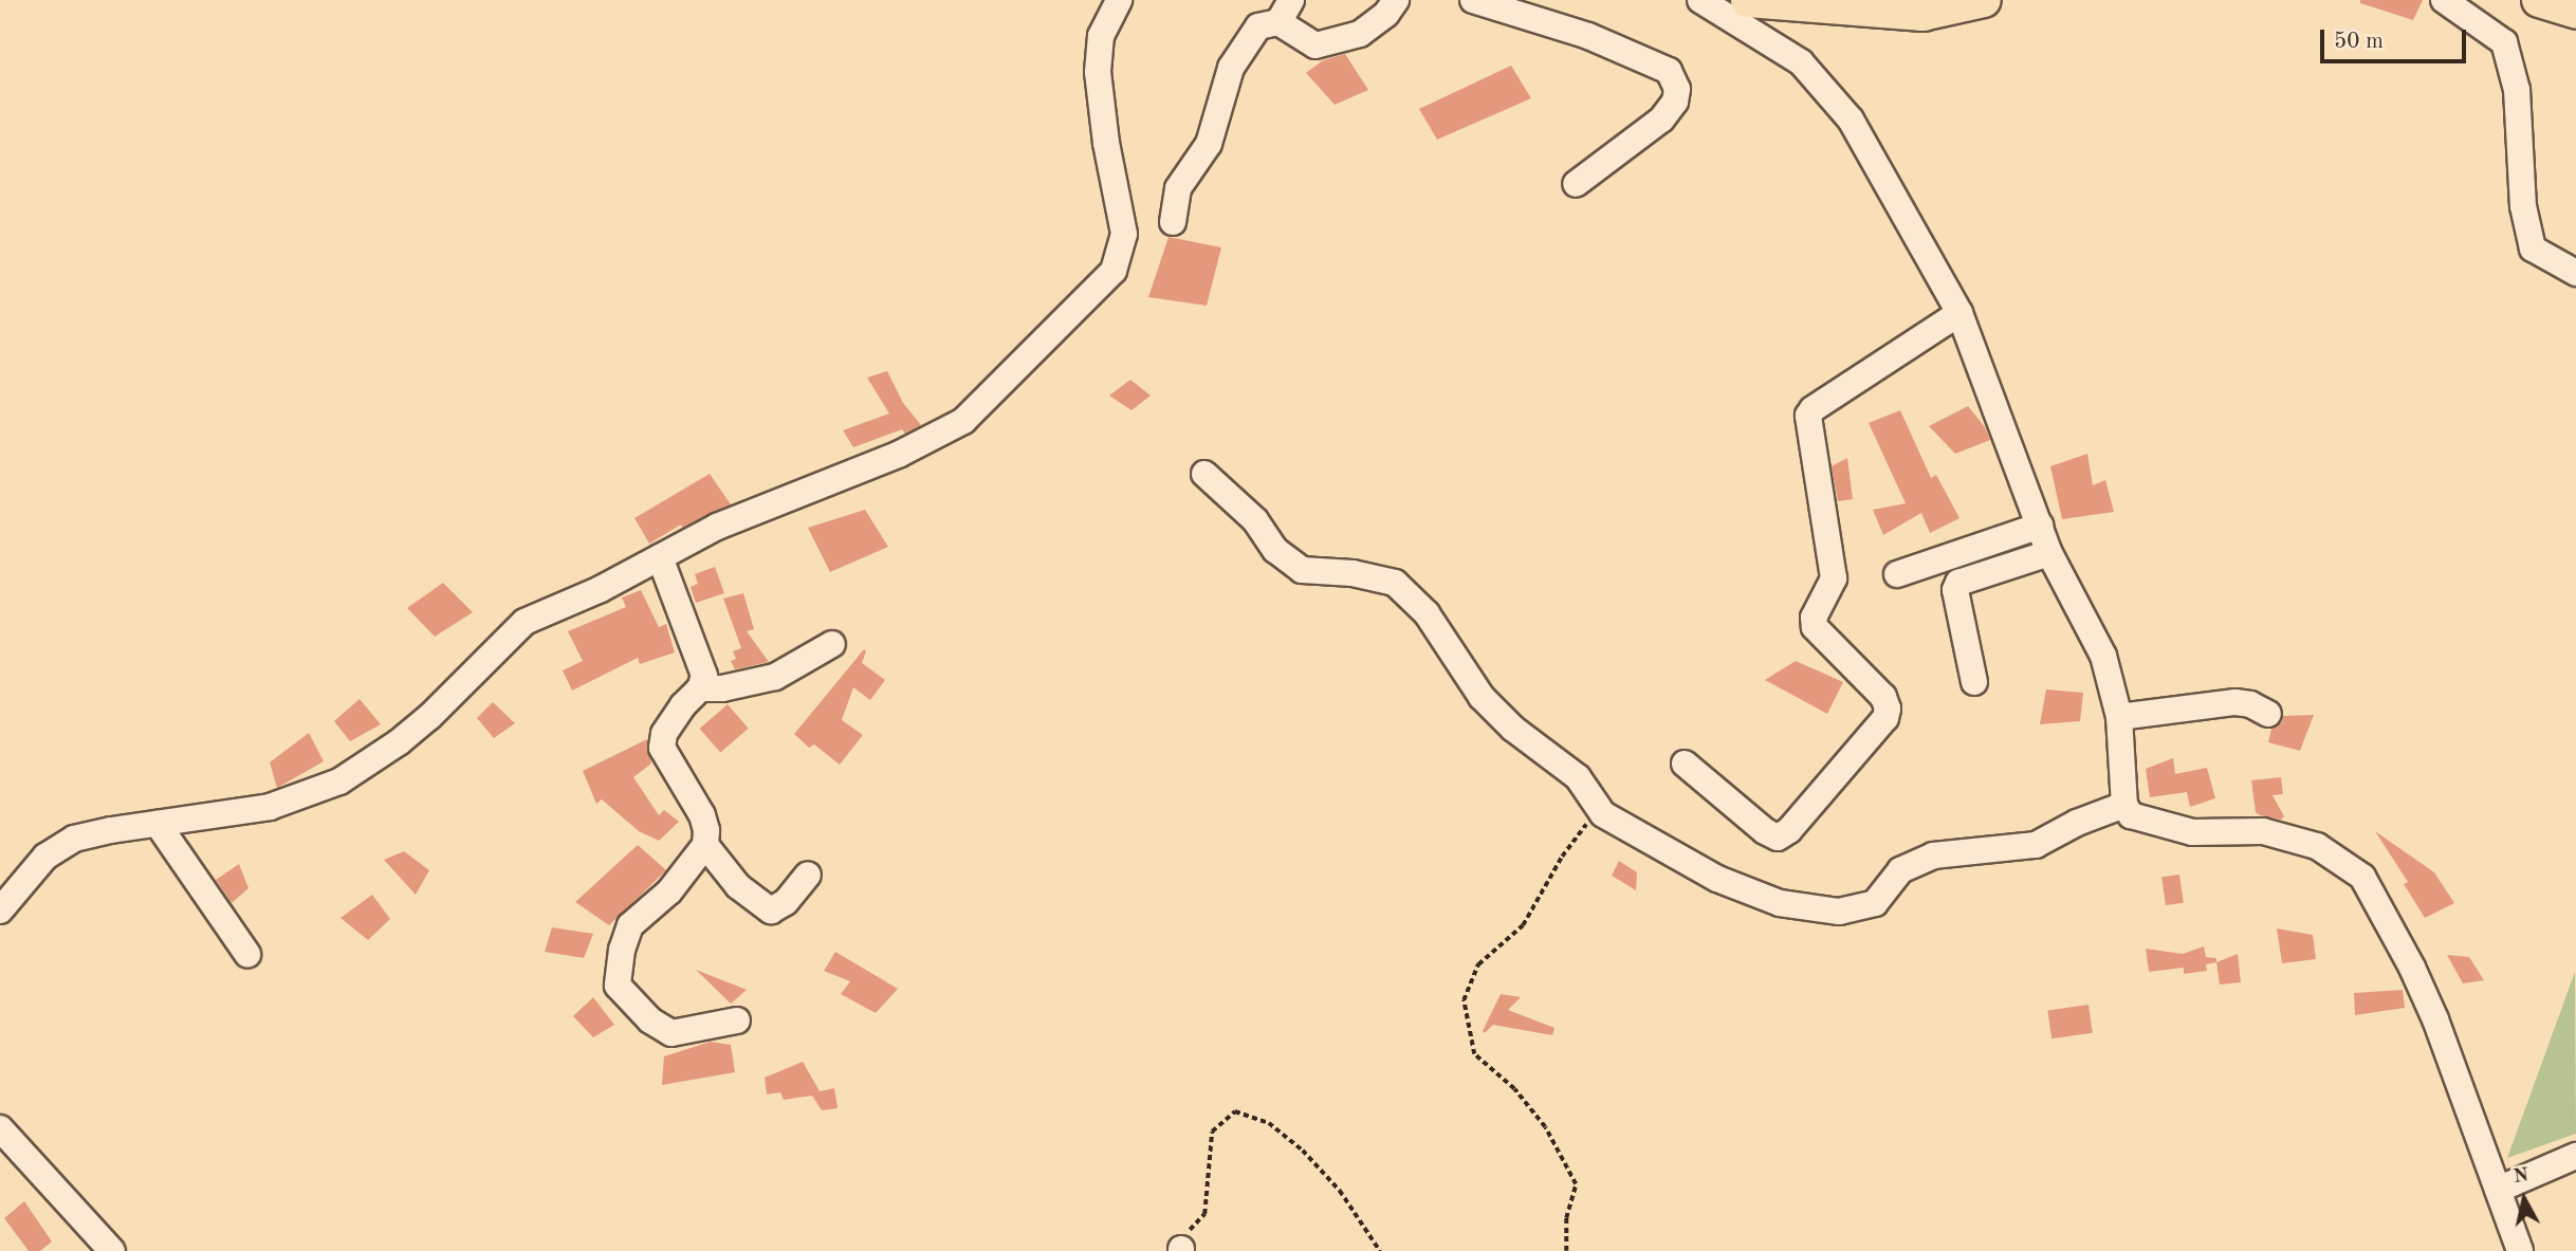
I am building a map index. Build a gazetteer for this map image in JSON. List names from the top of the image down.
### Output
{
  "scale_bar": "50 m",
  "north": "top"
}
